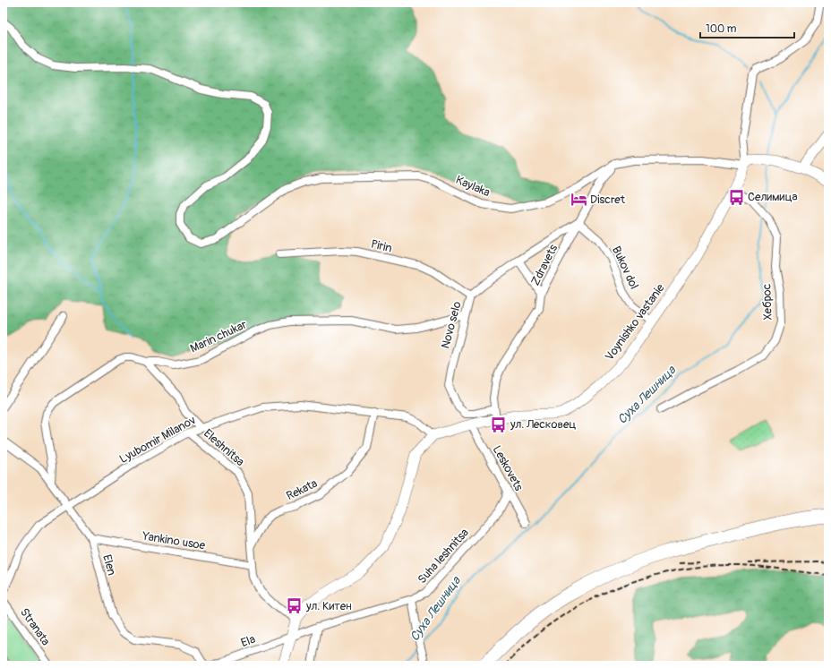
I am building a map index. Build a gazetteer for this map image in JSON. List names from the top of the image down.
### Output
{
  "streets": {
    "street": [
      "Kaylaka",
      "Pirin",
      "Zdravets",
      "Bukov dol",
      "Хеброс",
      "Voynishko vastanie",
      "Novo selo",
      "Marin chukar",
      "Lyubomir Milanov",
      "Eleshnitsa",
      "Leskovets",
      "Rekata",
      "Yankino usoe",
      "Suha leshnitsa",
      "Elen",
      "Stranata",
      "Ela"
    ]
  },
  "crossings": [
    ["Kaylaka", "Zdravets"],
    ["Kaylaka", "Voynishko vastanie"],
    ["Pirin", "Novo selo"],
    ["Zdravets", "Bukov dol"],
    ["Zdravets", "Voynishko vastanie"],
    ["Zdravets", "Novo selo"],
    ["Bukov dol", "Voynishko vastanie"],
    ["Bukov dol", "Novo selo"],
    ["Хеброс", "Voynishko vastanie"],
    ["Voynishko vastanie", "Lyubomir Milanov"],
    ["Voynishko vastanie", "Leskovets"],
    ["Novo selo", "Marin chukar"],
    ["Marin chukar", "Elen"],
    ["Lyubomir Milanov", "Eleshnitsa"],
    ["Lyubomir Milanov", "Rekata"],
    ["Lyubomir Milanov", "Elen"],
    ["Eleshnitsa", "Rekata"],
    ["Leskovets", "Suha leshnitsa"],
    ["Yankino usoe", "Elen"],
    ["Suha leshnitsa", "Ela"]
  ],
  "water": ["Суха Лешница"],
  "places": {
    "bus stop": ["Селимица", "ул. Лесковец", "ул. Китен"],
    "hotel": ["Discret"]
  },
  "scale_bar": "100 m"
}
